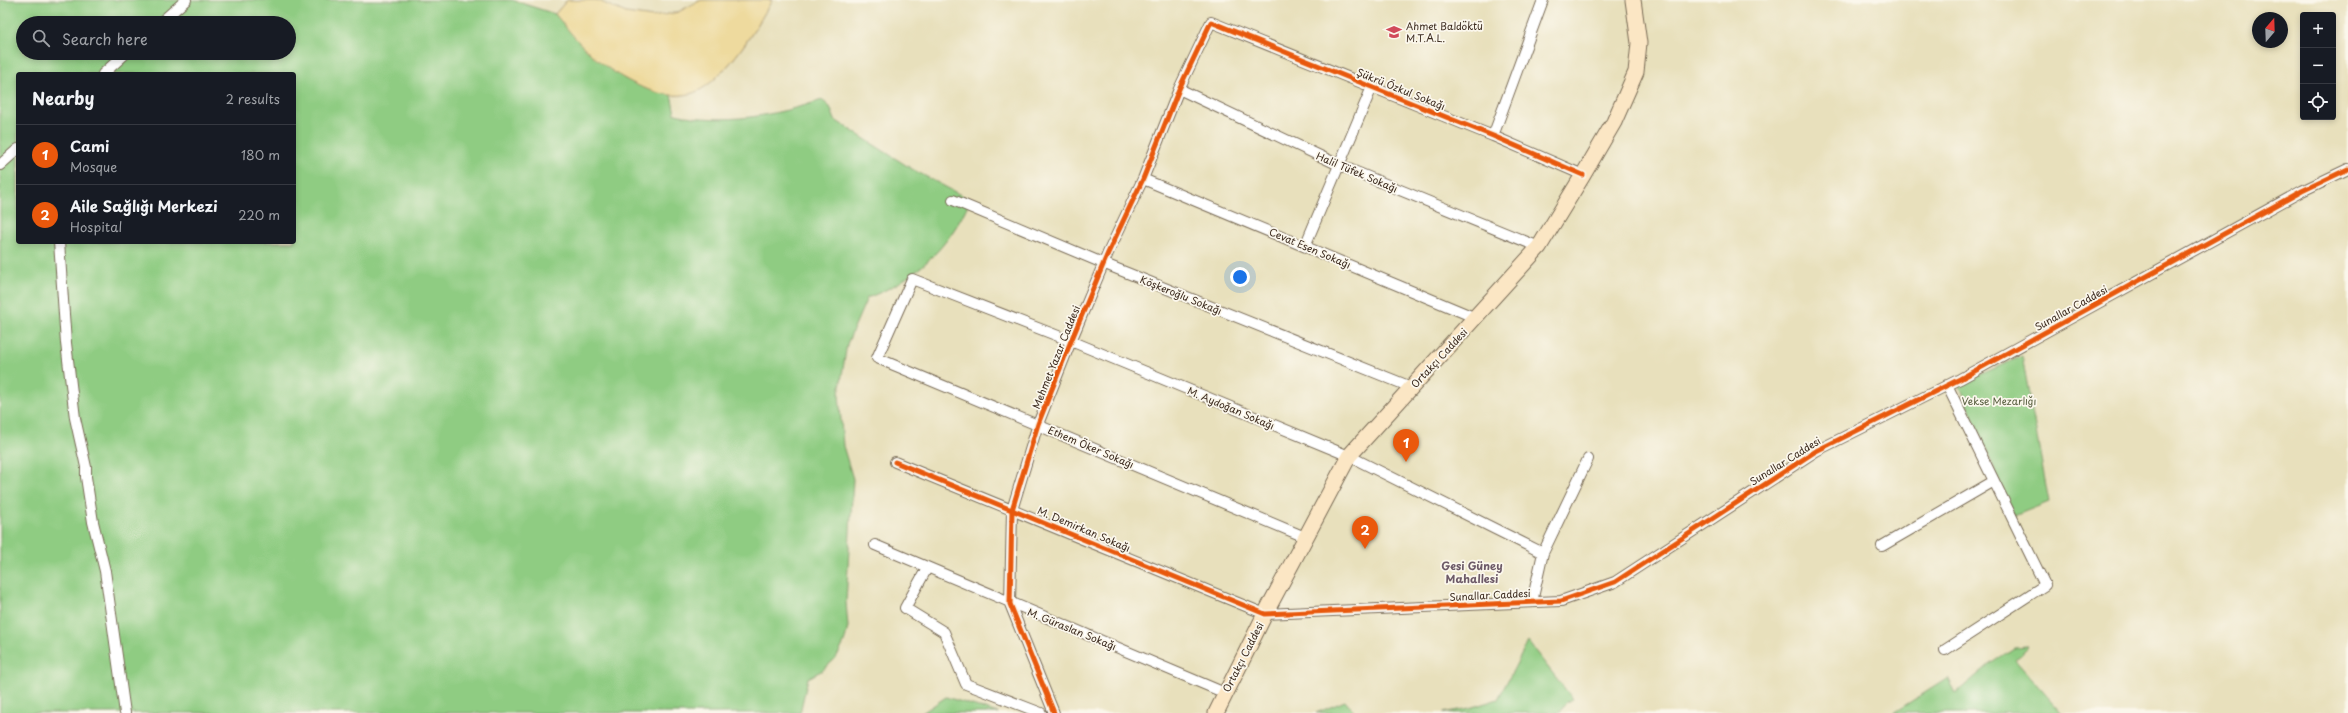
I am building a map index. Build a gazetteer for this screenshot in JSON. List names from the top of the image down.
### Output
{
  "streets": {
    "street": [
      "Şükrü Özkul Sokağı",
      "Halil Tüfek Sokağı",
      "Cevat Esen Sokağı",
      "Köşkeroğlu Sokağı",
      "Sunallar Caddesi",
      "Mehmet Yazar Caddesi",
      "Ortakçı Caddesi",
      "M. Aydoğan Sokağı",
      "Ethem Öker Sokağı",
      "M. Demirkan Sokağı",
      "M. Güraslan Sokağı"
    ]
  },
  "crossings": [
    ["Şükrü Özkul Sokağı", "Mehmet Yazar Caddesi"],
    ["Şükrü Özkul Sokağı", "Ortakçı Caddesi"],
    ["Halil Tüfek Sokağı", "Mehmet Yazar Caddesi"],
    ["Halil Tüfek Sokağı", "Ortakçı Caddesi"],
    ["Cevat Esen Sokağı", "Mehmet Yazar Caddesi"],
    ["Cevat Esen Sokağı", "Ortakçı Caddesi"],
    ["Köşkeroğlu Sokağı", "Mehmet Yazar Caddesi"],
    ["Köşkeroğlu Sokağı", "Ortakçı Caddesi"],
    ["Sunallar Caddesi", "Ortakçı Caddesi"],
    ["Sunallar Caddesi", "M. Demirkan Sokağı"],
    ["Mehmet Yazar Caddesi", "M. Aydoğan Sokağı"],
    ["Mehmet Yazar Caddesi", "Ethem Öker Sokağı"],
    ["Mehmet Yazar Caddesi", "M. Demirkan Sokağı"],
    ["Mehmet Yazar Caddesi", "M. Güraslan Sokağı"],
    ["Ortakçı Caddesi", "M. Aydoğan Sokağı"],
    ["Ortakçı Caddesi", "Ethem Öker Sokağı"],
    ["Ortakçı Caddesi", "M. Demirkan Sokağı"],
    ["Ortakçı Caddesi", "M. Güraslan Sokağı"],
    ["M. Aydoğan Sokağı", "Ethem Öker Sokağı"]
  ],
  "districts": ["Gesi Güney Mahallesi"],
  "parks": ["Vekse Mezarlığı"],
  "places": {
    "school or university": ["Ahmet Baldöktü M.T.A.L."]
  },
  "north": "top",
  "page": {
    "map_buttons": ["+", "−"],
    "search": "Search here",
    "heading": ["Nearby", "2 results"],
    "list": [
      {
        "mark": "1",
        "name": "Cami",
        "note": "Mosque",
        "value": "180 m"
      },
      {
        "mark": "2",
        "name": "Aile Sağlığı Merkezi",
        "note": "Hospital",
        "value": "220 m"
      }
    ],
    "pins": ["1", "2"]
  }
}
